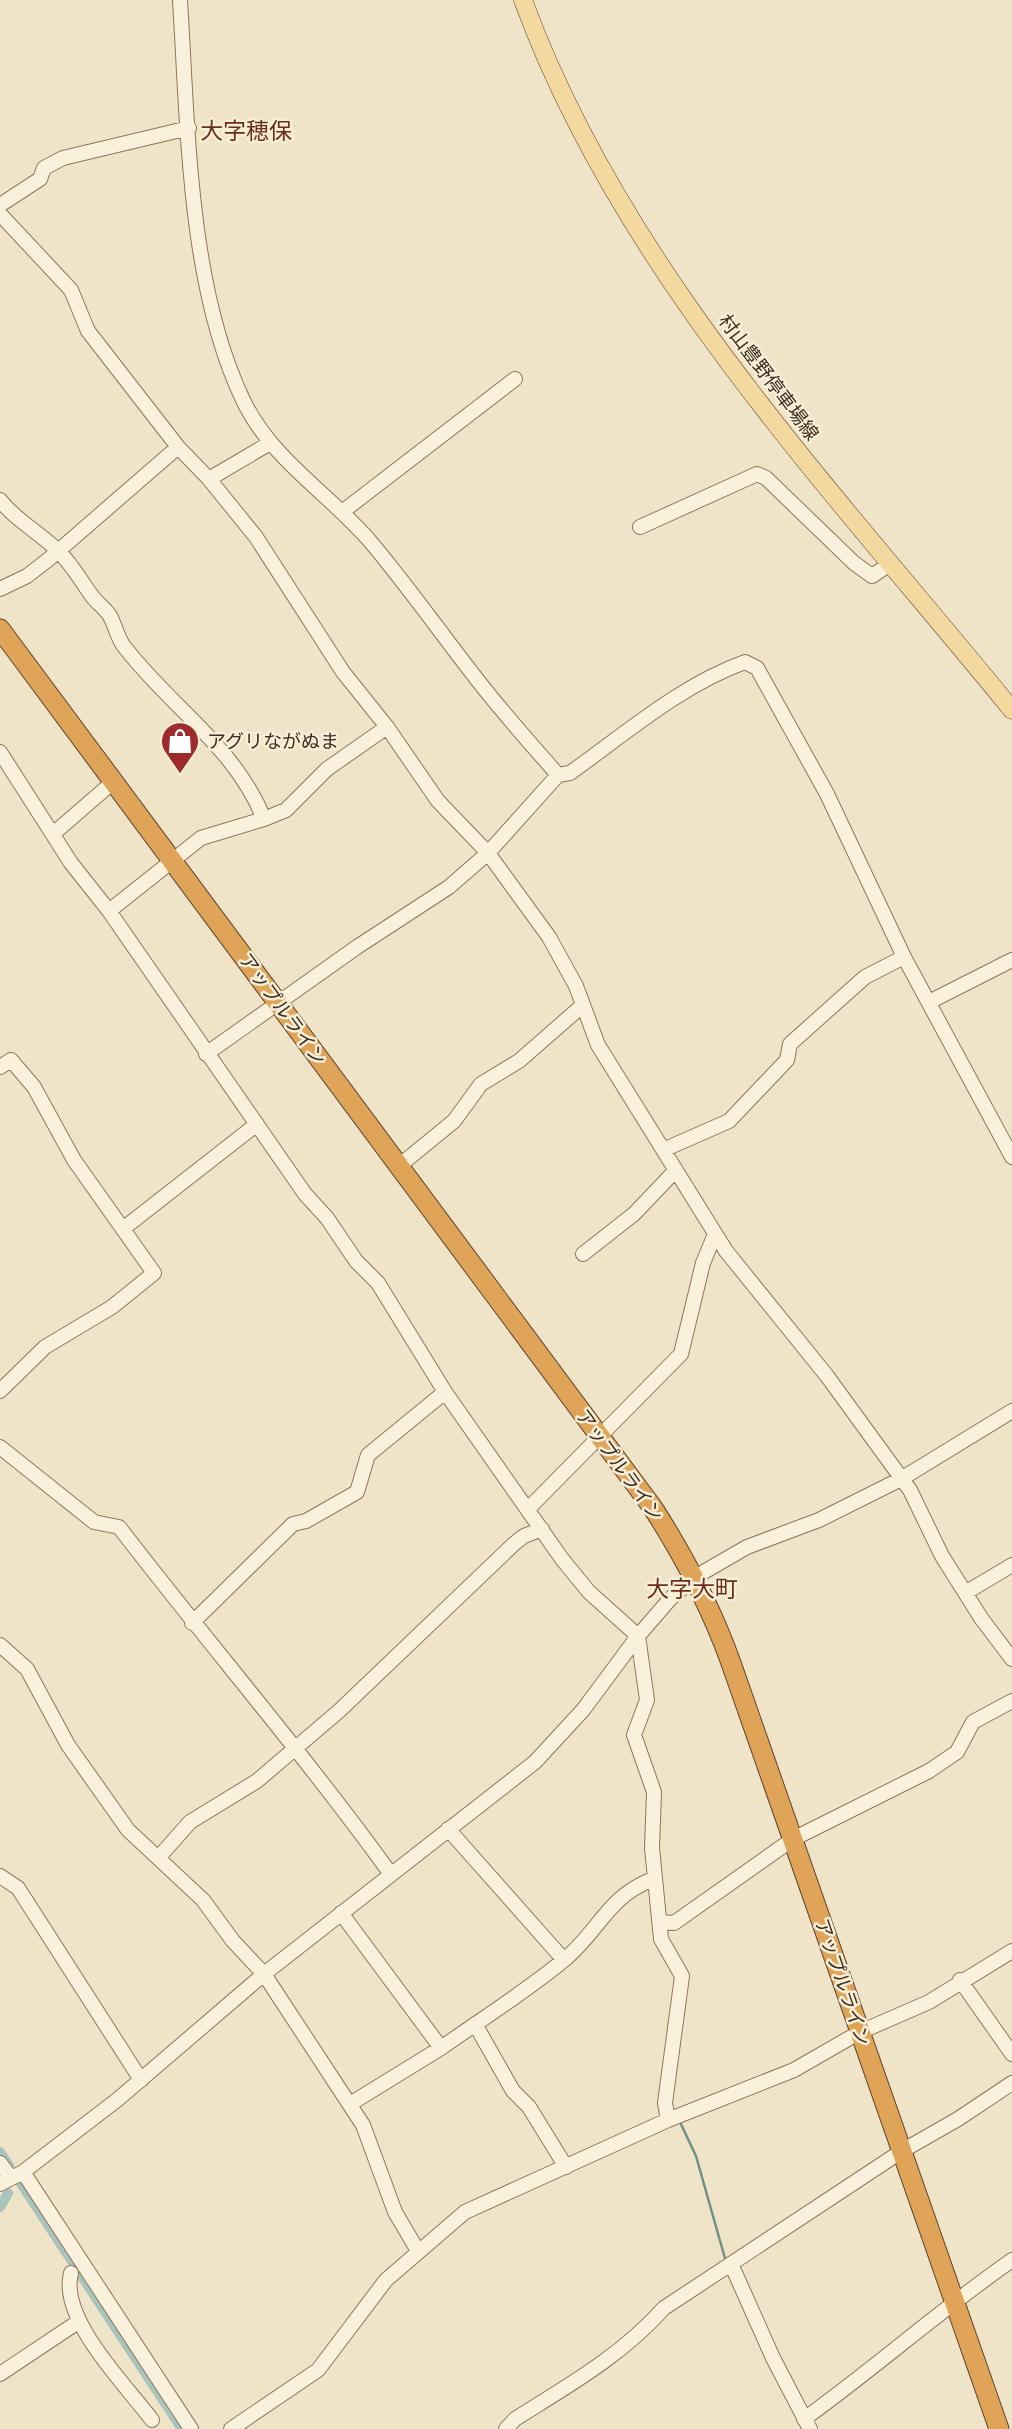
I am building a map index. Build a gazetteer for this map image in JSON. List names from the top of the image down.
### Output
{
  "streets": {
    "highway": ["アップルライン"],
    "main road": ["村山豊野停車場線"]
  },
  "districts": ["大字穂保", "大字大町"],
  "places": {
    "shop": ["アグリながぬま"]
  }
}
